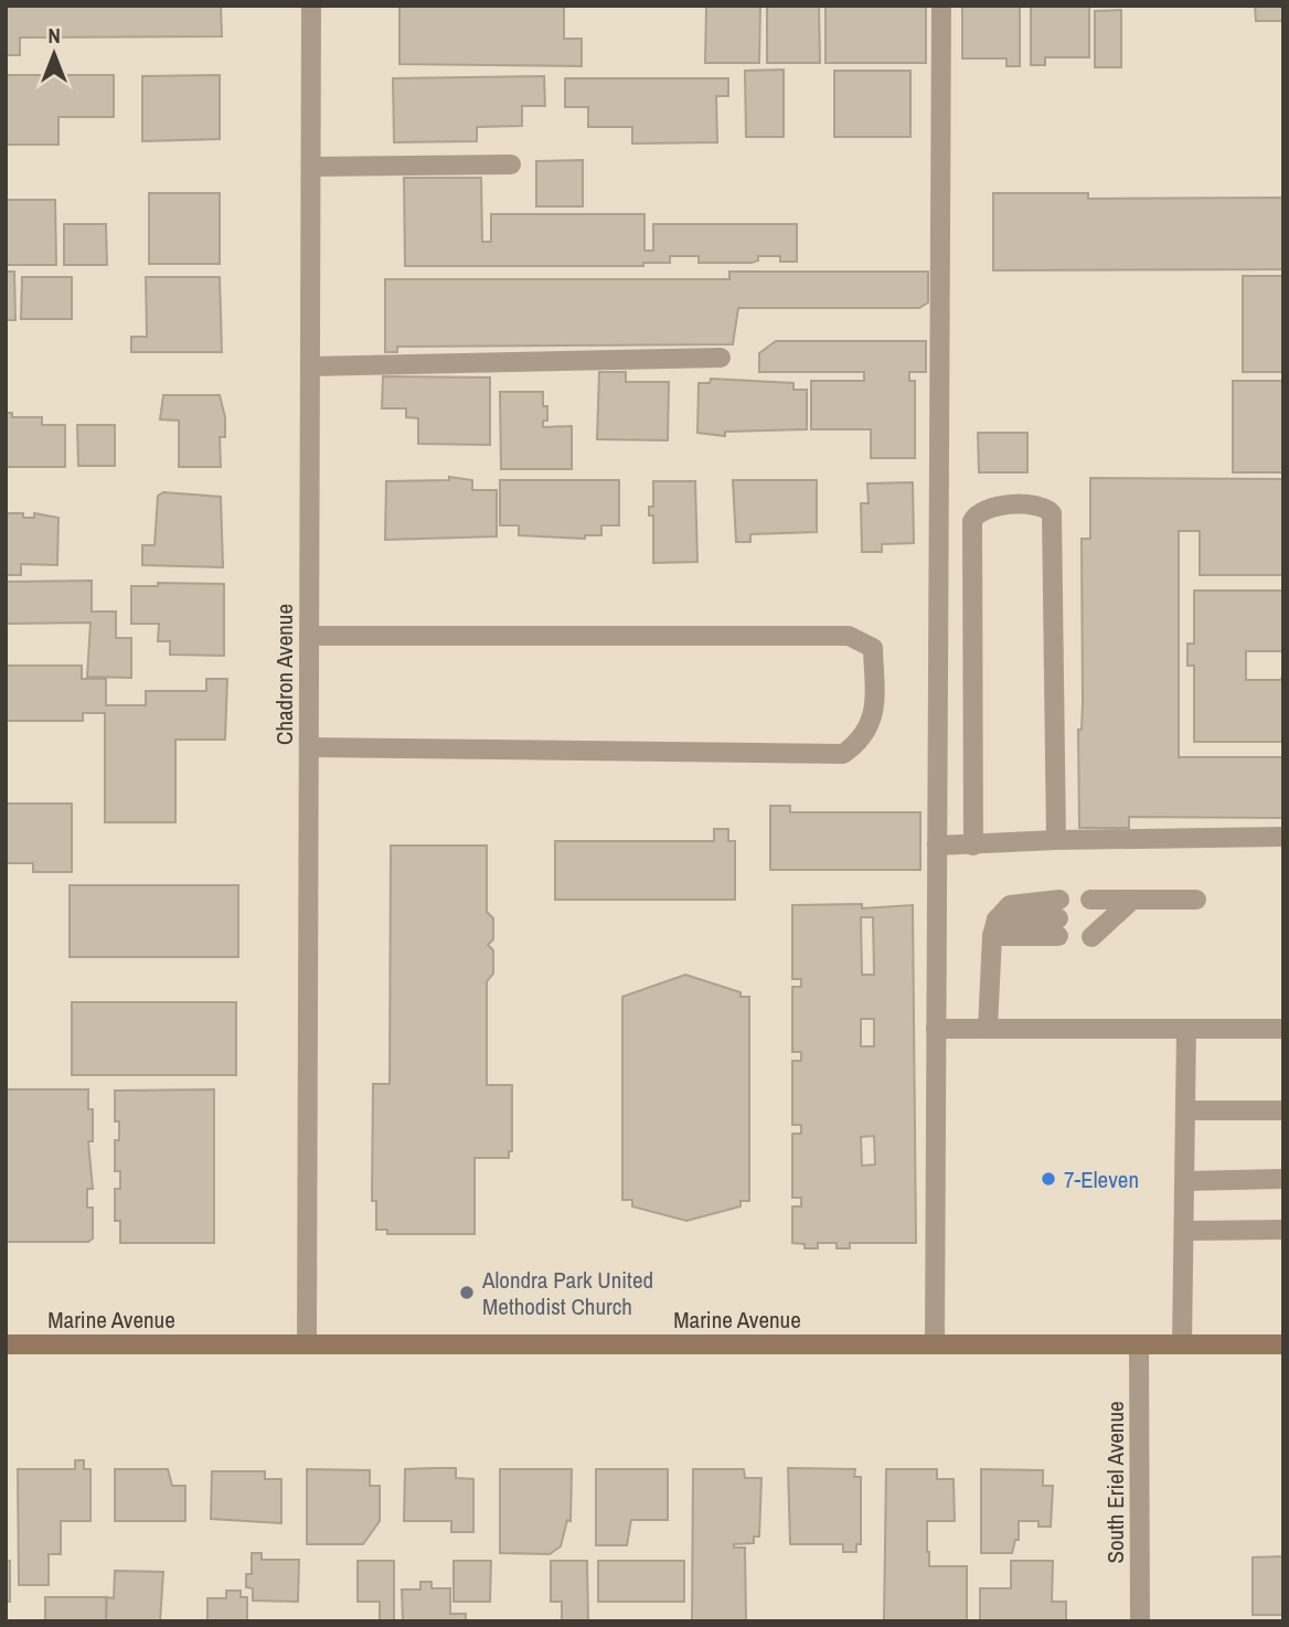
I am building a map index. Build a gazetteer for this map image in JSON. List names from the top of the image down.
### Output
{
  "streets": {
    "main road": ["Marine Avenue"],
    "street": ["Chadron Avenue", "South Eriel Avenue"]
  },
  "crossings": [
    ["Chadron Avenue", "Marine Avenue"],
    ["Marine Avenue", "South Eriel Avenue"]
  ],
  "places": ["7-Eleven", "Alondra Park United Methodist Church"],
  "north": "top"
}
